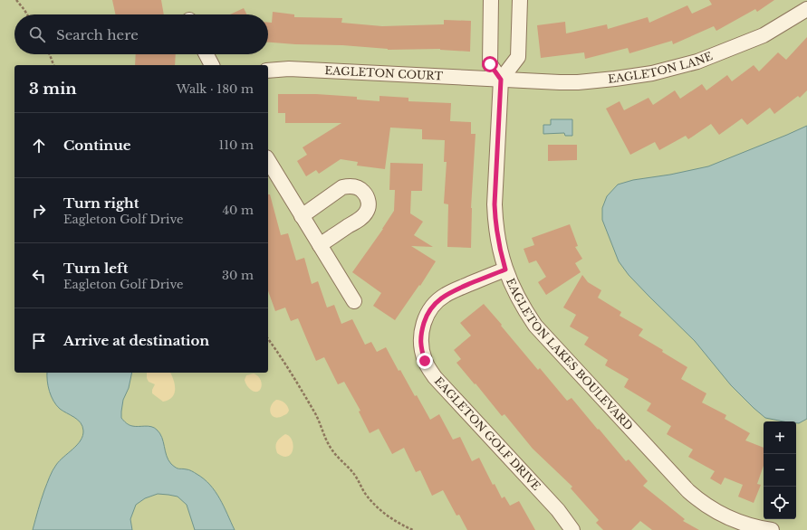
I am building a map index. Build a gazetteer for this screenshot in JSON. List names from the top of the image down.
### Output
{
  "streets": {
    "street": [
      "EAGLETON LANE",
      "EAGLETON COURT",
      "EAGLETON LAKES BOULEVARD",
      "EAGLETON GOLF DRIVE"
    ]
  },
  "crossings": [
    ["EAGLETON LANE", "EAGLETON COURT"],
    ["EAGLETON LANE", "EAGLETON LAKES BOULEVARD"],
    ["EAGLETON COURT", "EAGLETON LAKES BOULEVARD"],
    ["EAGLETON LAKES BOULEVARD", "EAGLETON GOLF DRIVE"]
  ],
  "page": {
    "search": "Search here",
    "heading": ["3 min", "Walk · 180 m"],
    "list": [
      ["Continue", "110 m"],
      ["Turn right", "Eagleton Golf Drive", "40 m"],
      ["Turn left", "Eagleton Golf Drive", "30 m"],
      "Arrive at destination"
    ],
    "map_buttons": ["+", "−"]
  }
}
